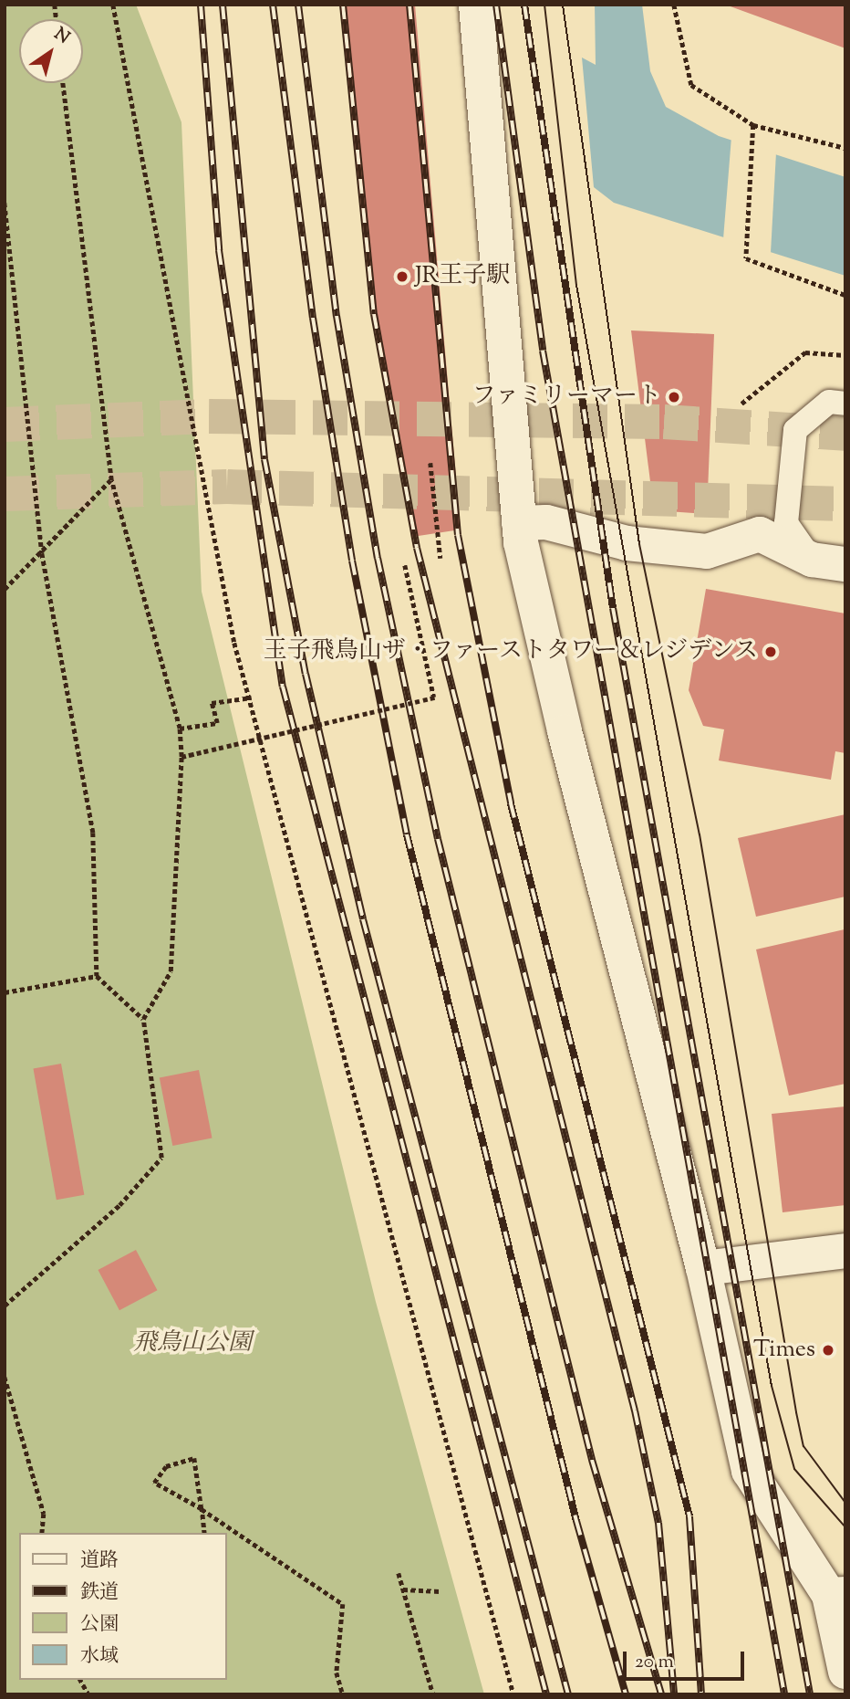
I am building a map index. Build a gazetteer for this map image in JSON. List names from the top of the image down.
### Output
{
  "parks": ["飛鳥山公園"],
  "places": [
    "JR王子駅",
    "ファミリーマート",
    "王子飛鳥山ザ・ファーストタワー＆レジデンス",
    "Times"
  ],
  "legend": [
    "道路",
    "鉄道",
    "公園",
    "水域"
  ],
  "scale_bar": "20 m",
  "north": "top right"
}
